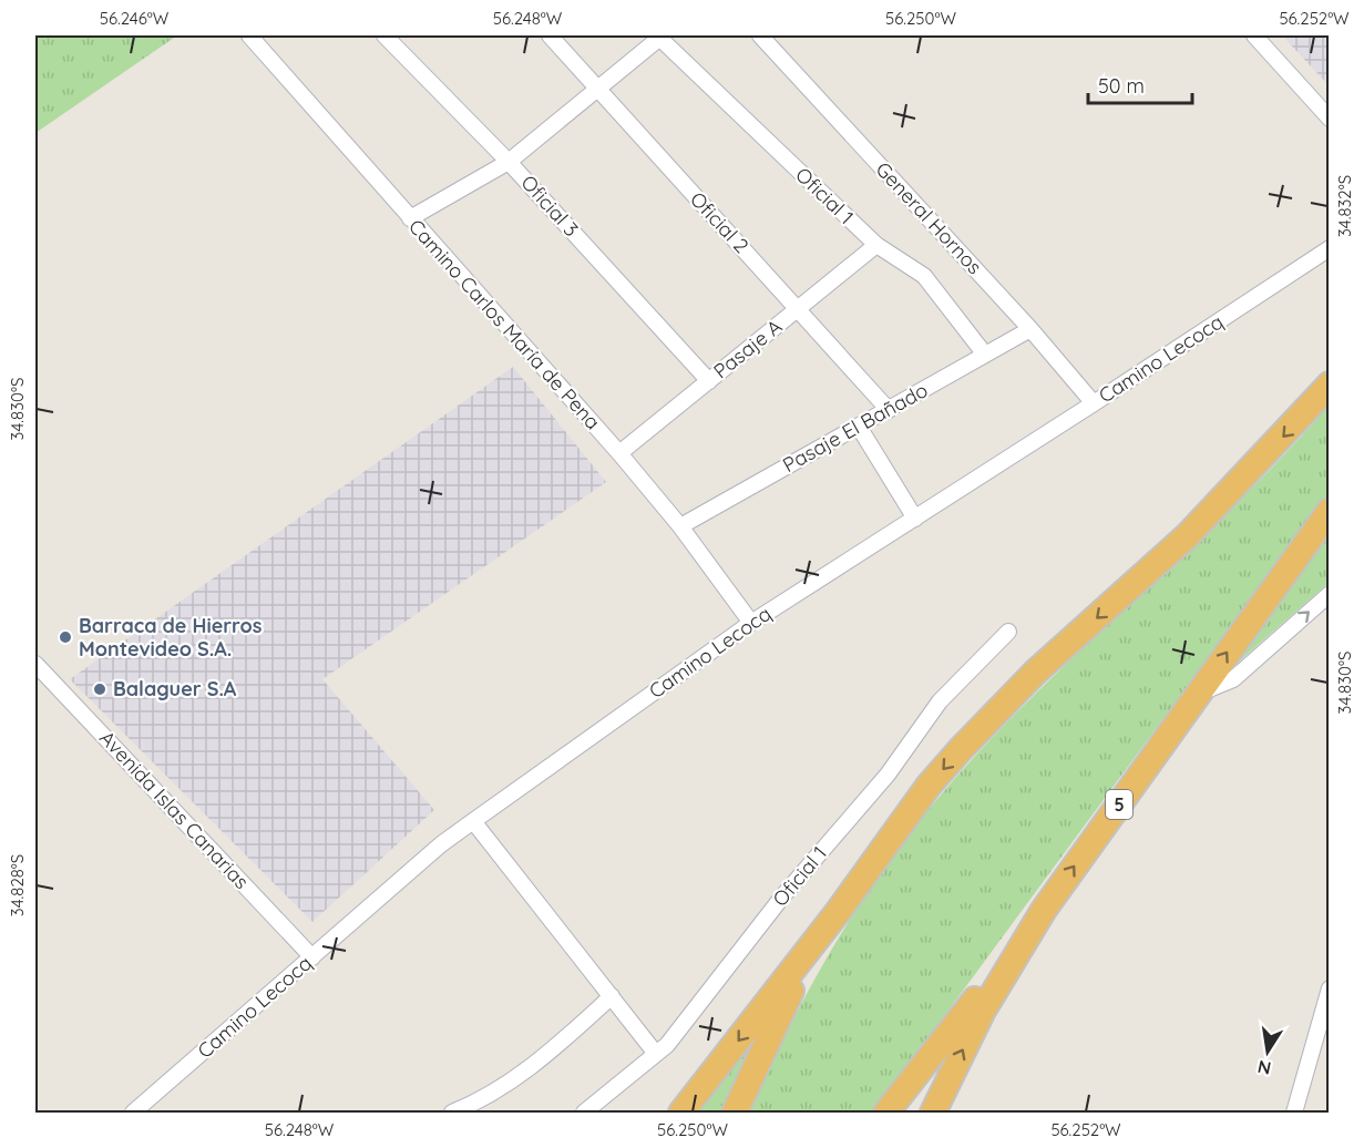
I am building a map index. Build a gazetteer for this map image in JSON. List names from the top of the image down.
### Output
{
  "streets": {
    "highway": ["5"],
    "street": [
      "Oficial 1",
      "Oficial 3",
      "General Hornos",
      "Oficial 2",
      "Camino Carlos María de Pena",
      "Pasaje A",
      "Camino Lecocq",
      "Pasaje El Bañado",
      "Avenida Islas Canarias"
    ]
  },
  "crossings": [
    ["Oficial 1", "Pasaje A"],
    ["Oficial 1", "Pasaje El Bañado"],
    ["Oficial 3", "Pasaje A"],
    ["General Hornos", "Camino Lecocq"],
    ["General Hornos", "Pasaje El Bañado"],
    ["Oficial 2", "Pasaje A"],
    ["Oficial 2", "Pasaje El Bañado"],
    ["Camino Carlos María de Pena", "Pasaje A"],
    ["Camino Carlos María de Pena", "Camino Lecocq"],
    ["Camino Carlos María de Pena", "Pasaje El Bañado"],
    ["Camino Lecocq", "Avenida Islas Canarias"]
  ],
  "places": ["Barraca de Hierros Montevideo S.A.", "Balaguer S.A"],
  "scale_bar": "50 m",
  "north": "bottom",
  "coordinates": [
    "56.246°W",
    "56.248°W",
    "56.250°W",
    "56.252°W",
    "34.832°S",
    "34.830°S",
    "34.828°S"
  ]
}
